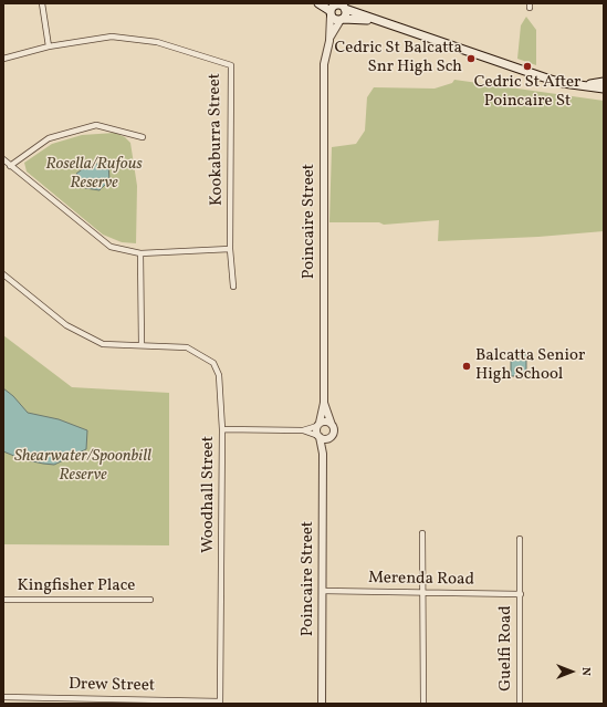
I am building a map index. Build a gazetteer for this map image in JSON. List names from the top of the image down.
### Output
{
  "streets": {
    "street": [
      "Kookaburra Street",
      "Poincaire Street",
      "Woodhall Street",
      "Merenda Road",
      "Kingfisher Place",
      "Guelfi Road",
      "Drew Street"
    ]
  },
  "crossings": [
    ["Poincaire Street", "Merenda Road"],
    ["Woodhall Street", "Drew Street"],
    ["Merenda Road", "Guelfi Road"]
  ],
  "parks": ["Rosella/Rufous Reserve", "Shearwater/Spoonbill Reserve"],
  "places": ["Cedric St Balcatta Snr High Sch", "Cedric St After Poincaire St", "Balcatta Senior High School"],
  "north": "right"
}
